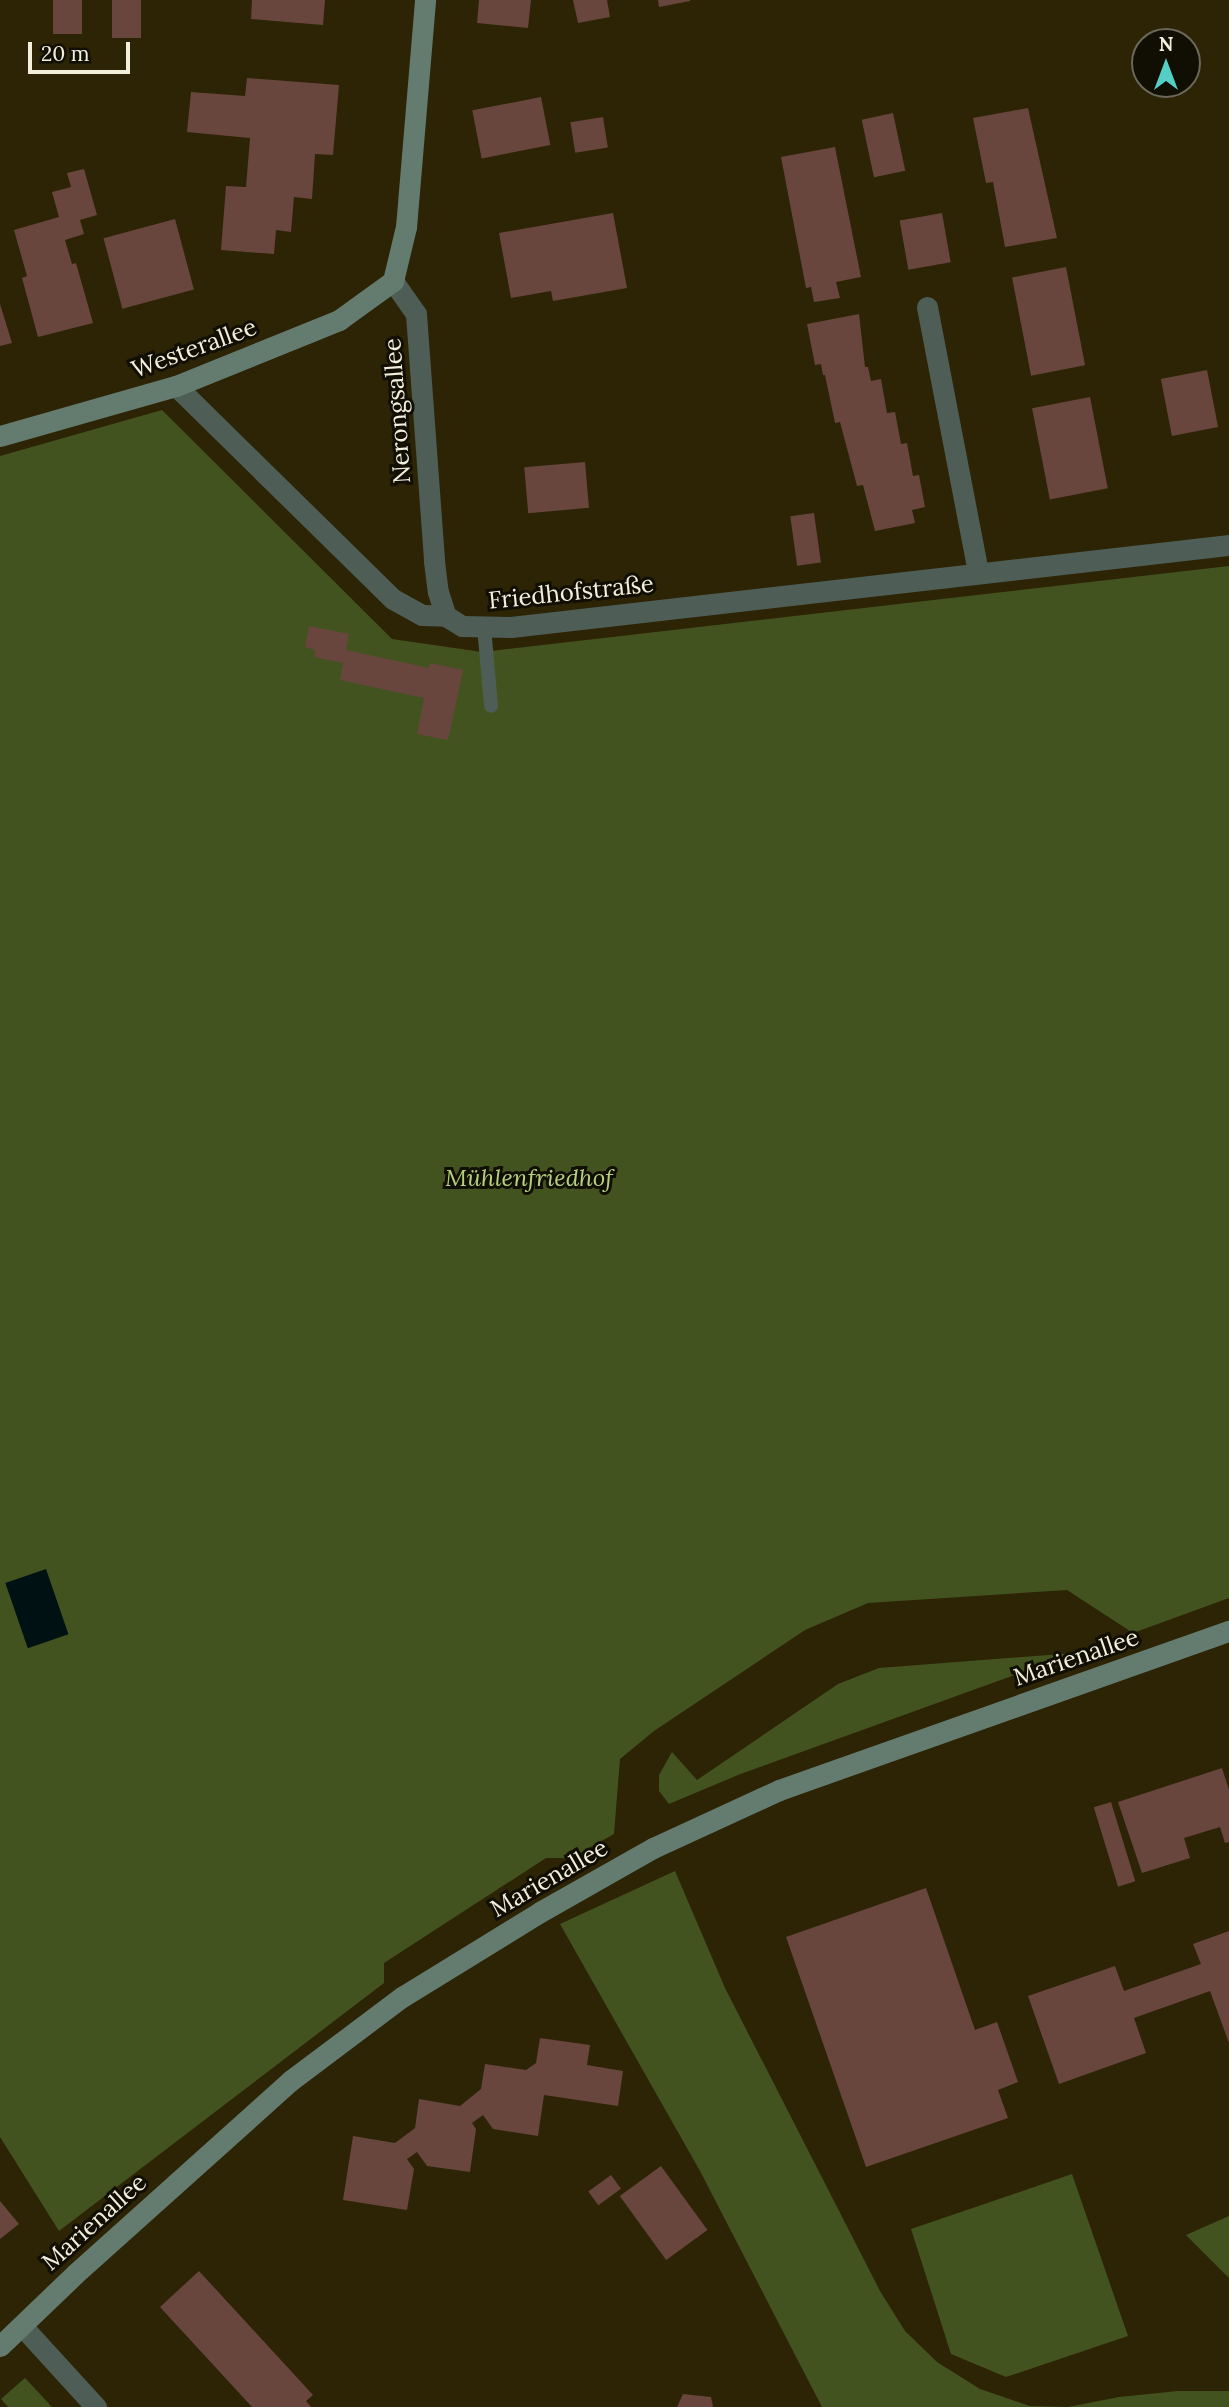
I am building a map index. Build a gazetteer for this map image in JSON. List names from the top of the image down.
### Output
{
  "streets": {
    "main road": ["Westerallee", "Marienallee"],
    "street": ["Nerongsallee", "Friedhofstraße"]
  },
  "crossings": [
    ["Westerallee", "Nerongsallee"],
    ["Westerallee", "Friedhofstraße"],
    ["Nerongsallee", "Friedhofstraße"]
  ],
  "parks": ["Mühlenfriedhof"],
  "scale_bar": "20 m",
  "north": "top"
}
